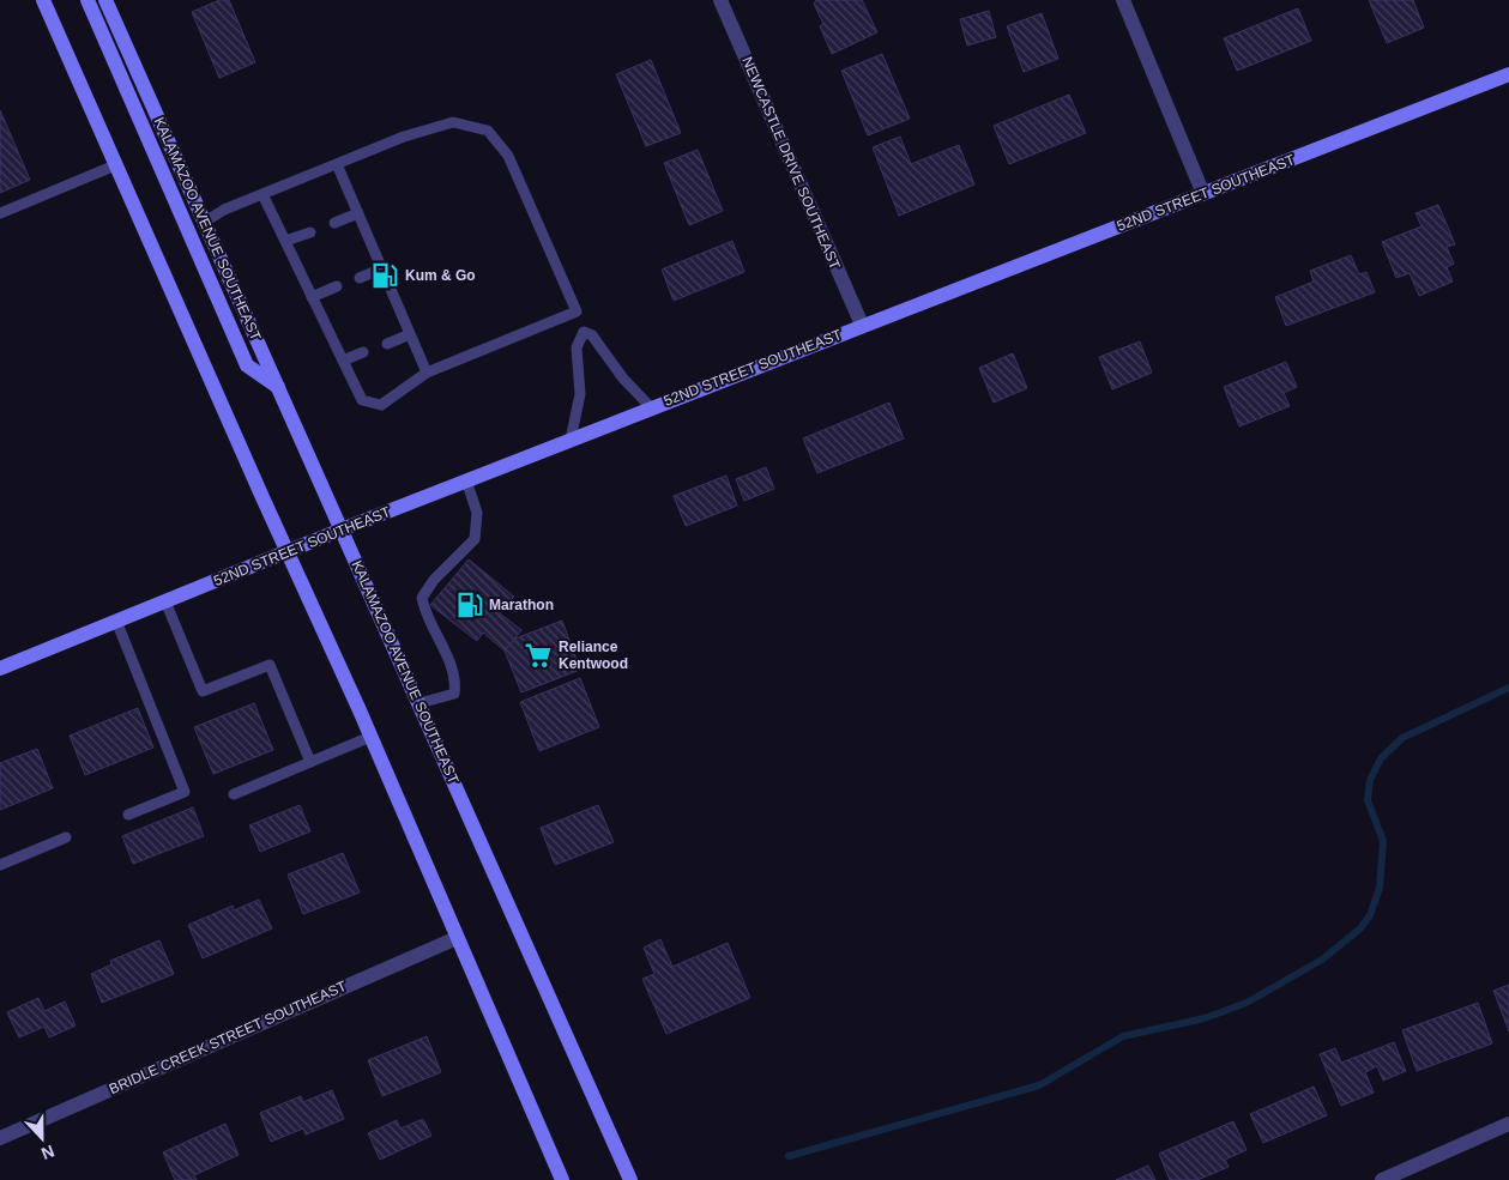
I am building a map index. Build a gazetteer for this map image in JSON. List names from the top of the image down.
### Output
{
  "streets": {
    "main road": ["52ND STREET SOUTHEAST", "KALAMAZOO AVENUE SOUTHEAST"],
    "street": ["NEWCASTLE DRIVE SOUTHEAST", "BRIDLE CREEK STREET SOUTHEAST"]
  },
  "crossings": [
    ["NEWCASTLE DRIVE SOUTHEAST", "52ND STREET SOUTHEAST"],
    ["52ND STREET SOUTHEAST", "KALAMAZOO AVENUE SOUTHEAST"]
  ],
  "places": {
    "fuel station": ["Kum & Go", "Marathon"],
    "supermarket": ["Reliance Kentwood"]
  },
  "north": "bottom"
}
